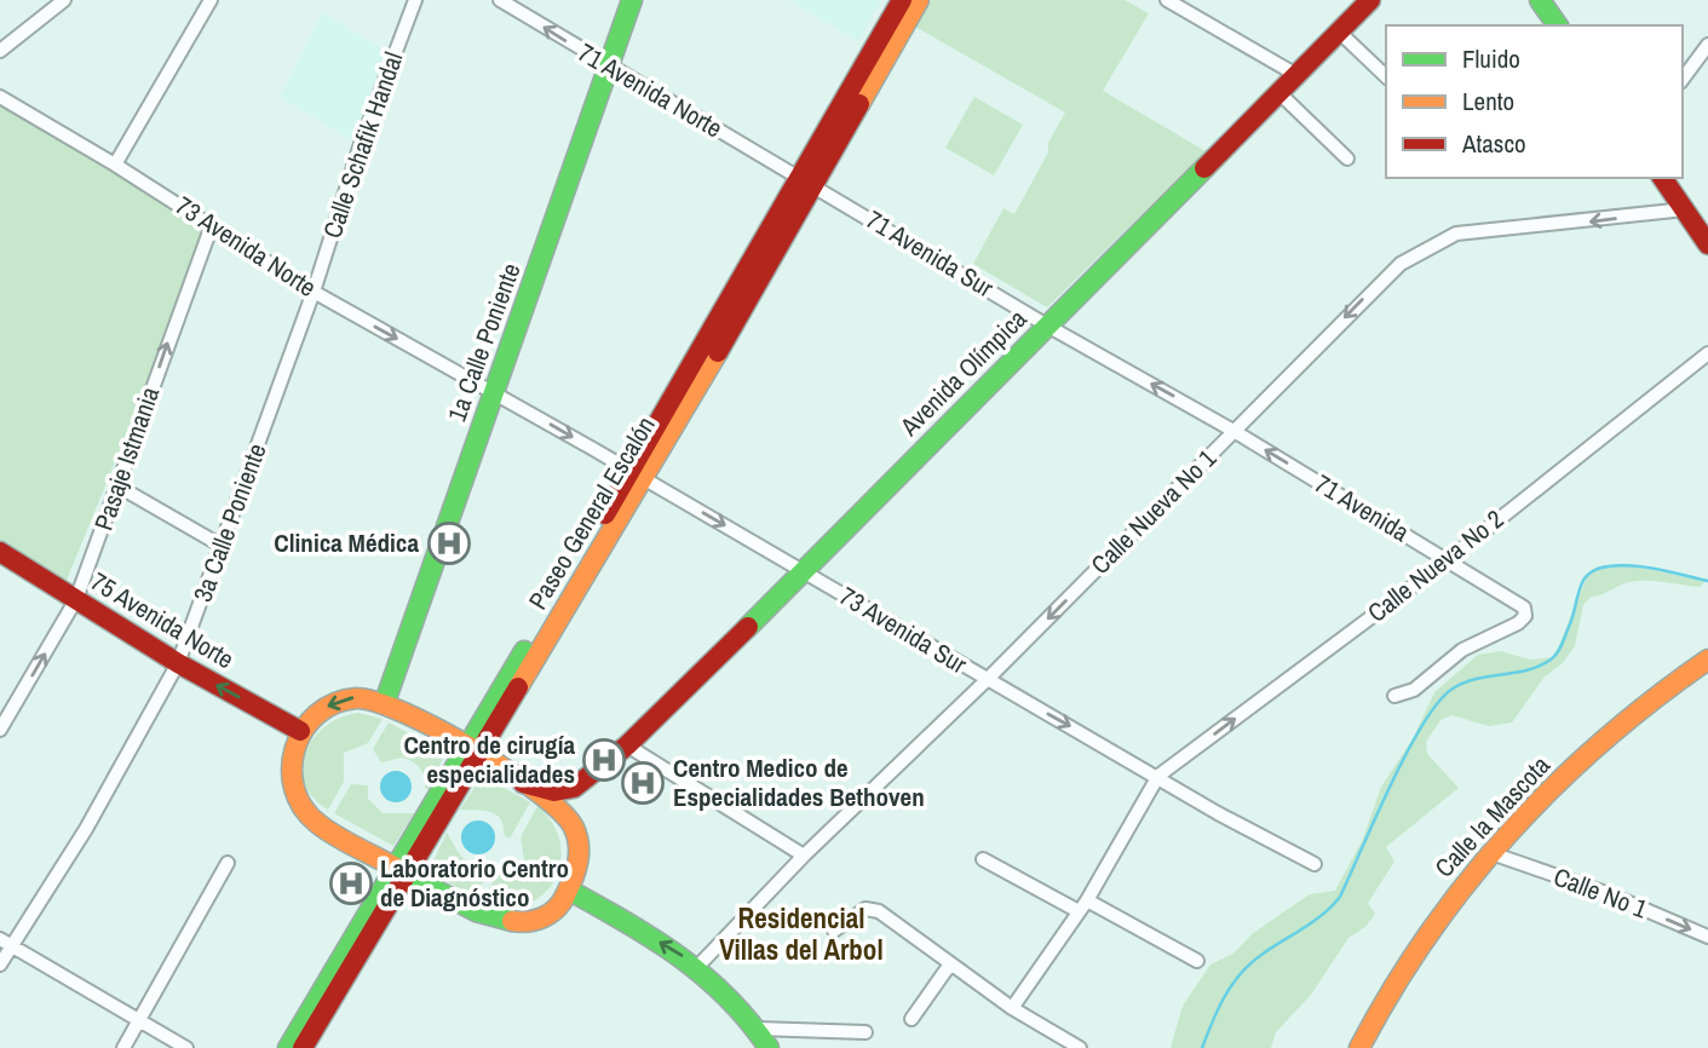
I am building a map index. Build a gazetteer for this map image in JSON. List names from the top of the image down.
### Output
{
  "streets": {
    "main road": [
      "1a Calle Poniente",
      "Avenida Olímpica",
      "Paseo General Escalón",
      "75 Avenida Norte",
      "Calle la Mascota"
    ],
    "street": [
      "71 Avenida Norte",
      "Calle Schafik Handal",
      "73 Avenida Norte",
      "71 Avenida Sur",
      "Pasaje Istmania",
      "71 Avenida",
      "Calle Nueva No 1",
      "3a Calle Poniente",
      "Calle Nueva No 2",
      "73 Avenida Sur",
      "Calle No 1"
    ]
  },
  "crossings": [
    ["71 Avenida Norte", "71 Avenida Sur"],
    ["71 Avenida Norte", "1a Calle Poniente"],
    ["71 Avenida Norte", "Paseo General Escalón"],
    ["Calle Schafik Handal", "73 Avenida Norte"],
    ["Calle Schafik Handal", "3a Calle Poniente"],
    ["73 Avenida Norte", "1a Calle Poniente"],
    ["73 Avenida Norte", "Pasaje Istmania"],
    ["73 Avenida Norte", "3a Calle Poniente"],
    ["73 Avenida Norte", "73 Avenida Sur"],
    ["71 Avenida Sur", "Avenida Olímpica"],
    ["71 Avenida Sur", "71 Avenida"],
    ["71 Avenida Sur", "Calle Nueva No 1"],
    ["71 Avenida Sur", "Paseo General Escalón"],
    ["1a Calle Poniente", "Paseo General Escalón"],
    ["1a Calle Poniente", "75 Avenida Norte"],
    ["1a Calle Poniente", "73 Avenida Sur"],
    ["Avenida Olímpica", "Paseo General Escalón"],
    ["Avenida Olímpica", "73 Avenida Sur"],
    ["Pasaje Istmania", "75 Avenida Norte"],
    ["71 Avenida", "Calle Nueva No 1"],
    ["71 Avenida", "Calle Nueva No 2"],
    ["Calle Nueva No 1", "73 Avenida Sur"],
    ["Paseo General Escalón", "75 Avenida Norte"],
    ["Paseo General Escalón", "73 Avenida Sur"],
    ["3a Calle Poniente", "75 Avenida Norte"],
    ["Calle Nueva No 2", "73 Avenida Sur"],
    ["Calle la Mascota", "Calle No 1"]
  ],
  "one_way": [
    "71 Avenida Norte",
    "73 Avenida Norte",
    "71 Avenida Sur",
    "Pasaje Istmania",
    "71 Avenida",
    "Calle Nueva No 1",
    "Calle Nueva No 2",
    "75 Avenida Norte",
    "73 Avenida Sur",
    "Calle No 1"
  ],
  "districts": ["Residencial Villas del Arbol"],
  "places": {
    "hospital": [
      "Clinica Médica",
      "Centro de cirugía especialidades",
      "Centro Medico de Especialidades Bethoven",
      "Laboratorio Centro de Diagnóstico"
    ]
  },
  "legend": ["Fluido", "Lento", "Atasco"]
}
